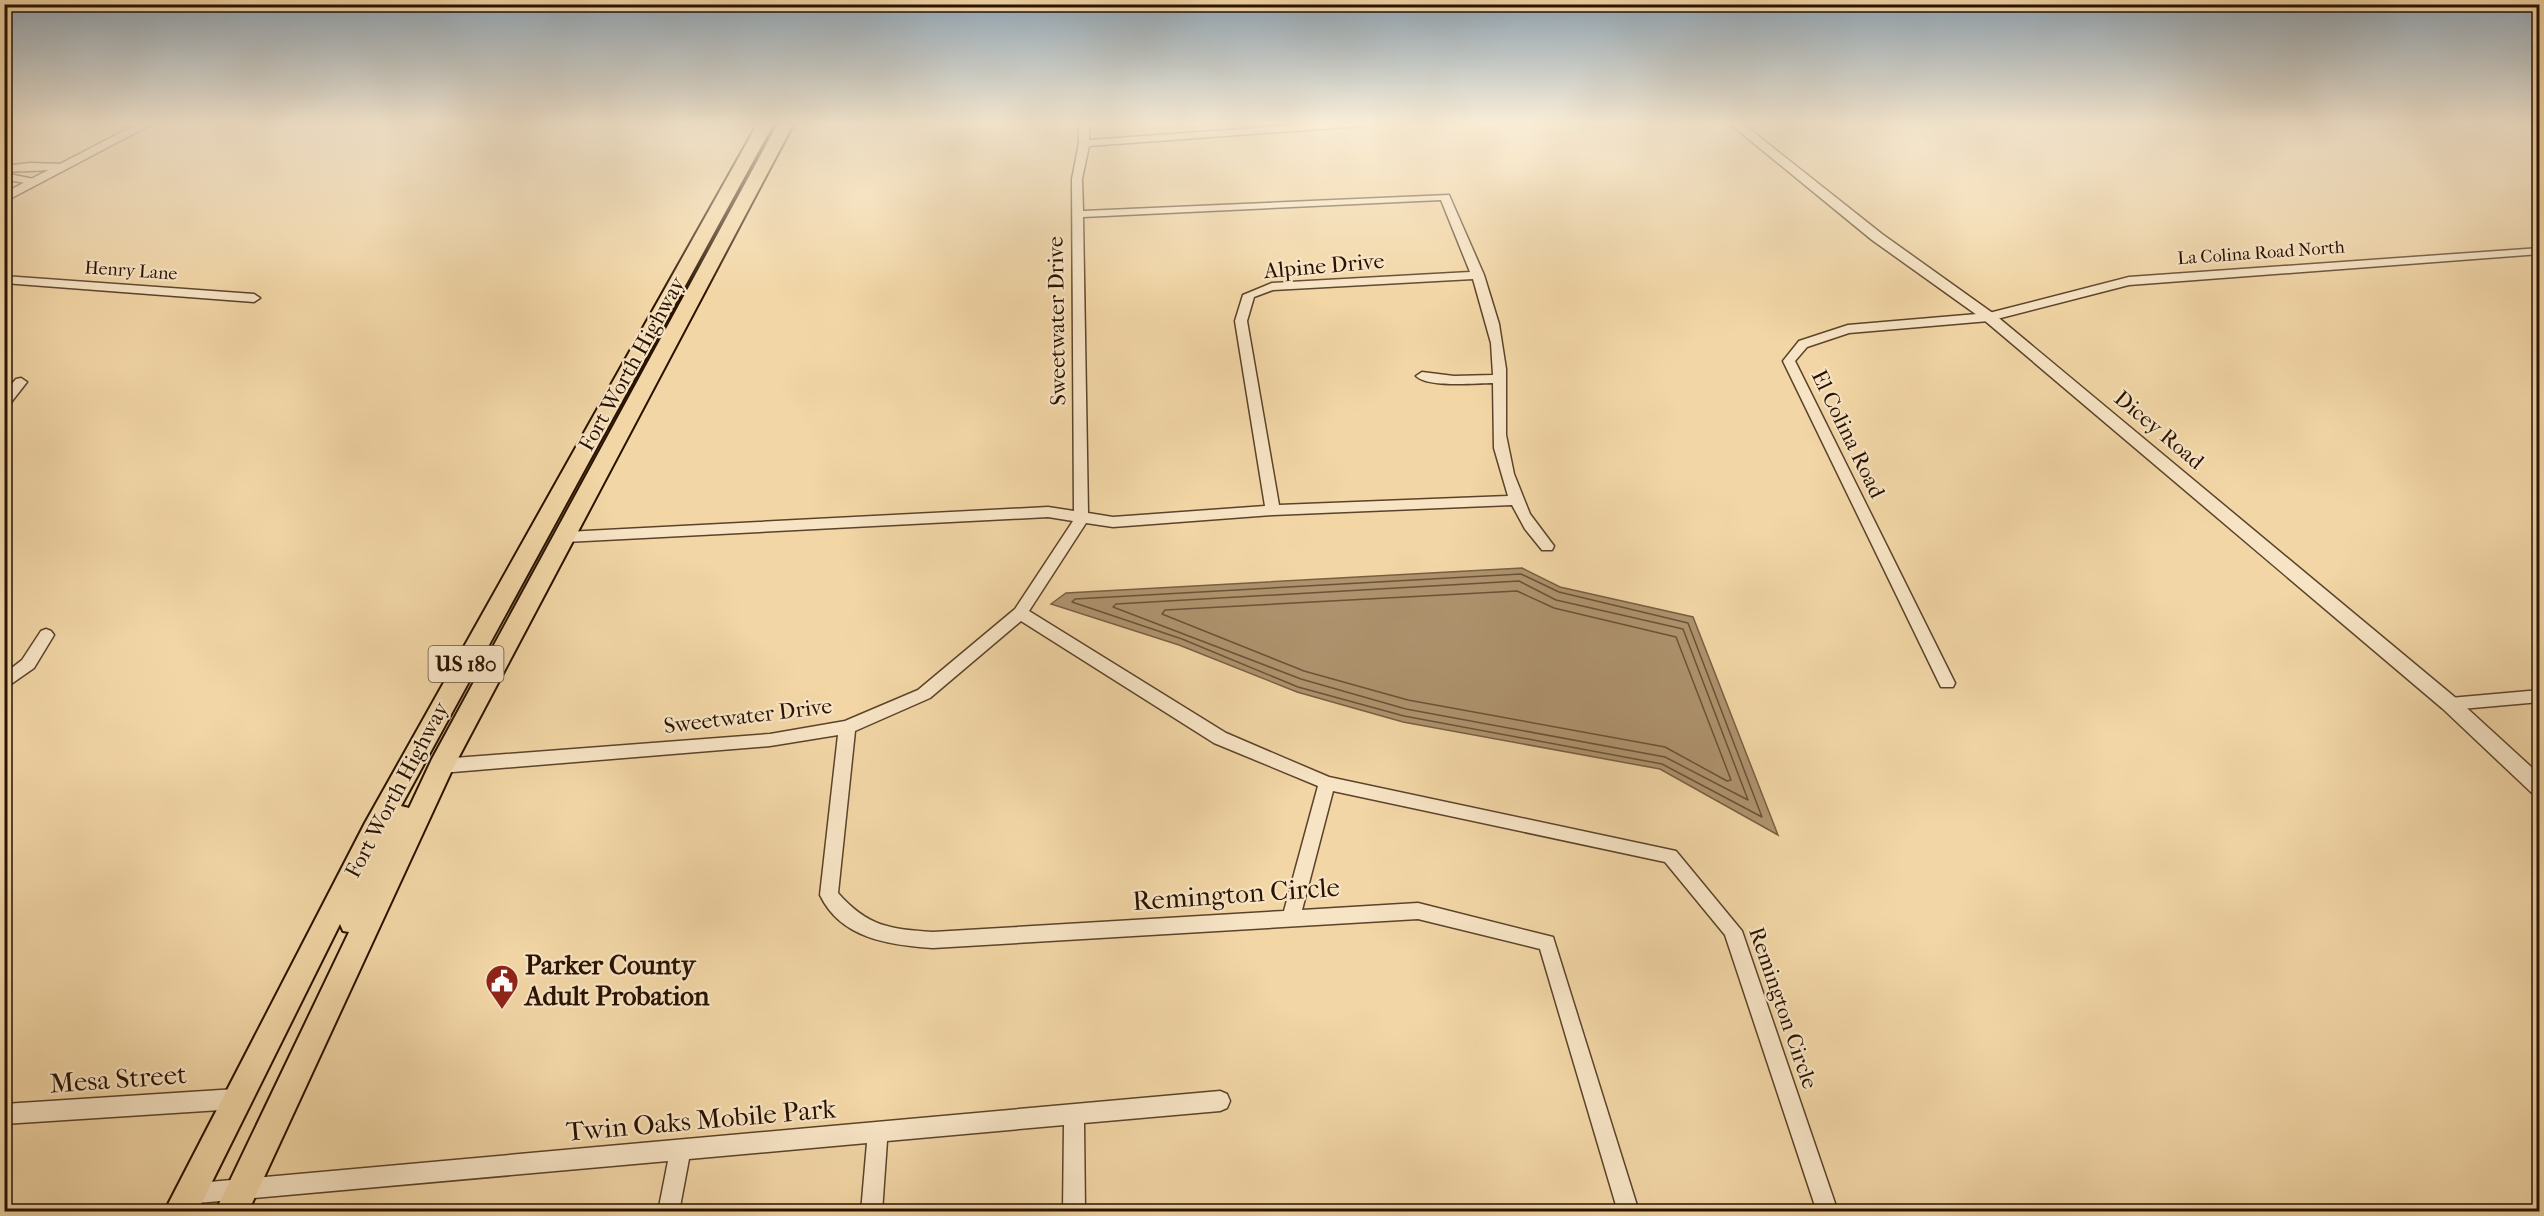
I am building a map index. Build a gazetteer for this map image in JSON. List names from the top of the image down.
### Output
{
  "streets": {
    "main road": ["Fort Worth Highway", "US 180"],
    "street": [
      "La Colina Road North",
      "Alpine Drive",
      "Henry Lane",
      "Sweetwater Drive",
      "Dicey Road",
      "El Colina Road",
      "Remington Circle",
      "Mesa Street",
      "Twin Oaks Mobile Park"
    ]
  },
  "crossings": [
    ["La Colina Road North", "Dicey Road"],
    ["La Colina Road North", "El Colina Road"],
    ["Sweetwater Drive", "Fort Worth Highway"],
    ["Sweetwater Drive", "Remington Circle"],
    ["Fort Worth Highway", "Mesa Street"],
    ["Fort Worth Highway", "Twin Oaks Mobile Park"],
    ["Dicey Road", "El Colina Road"]
  ],
  "places": {
    "public building": ["Parker County Adult Probation"]
  }
}
